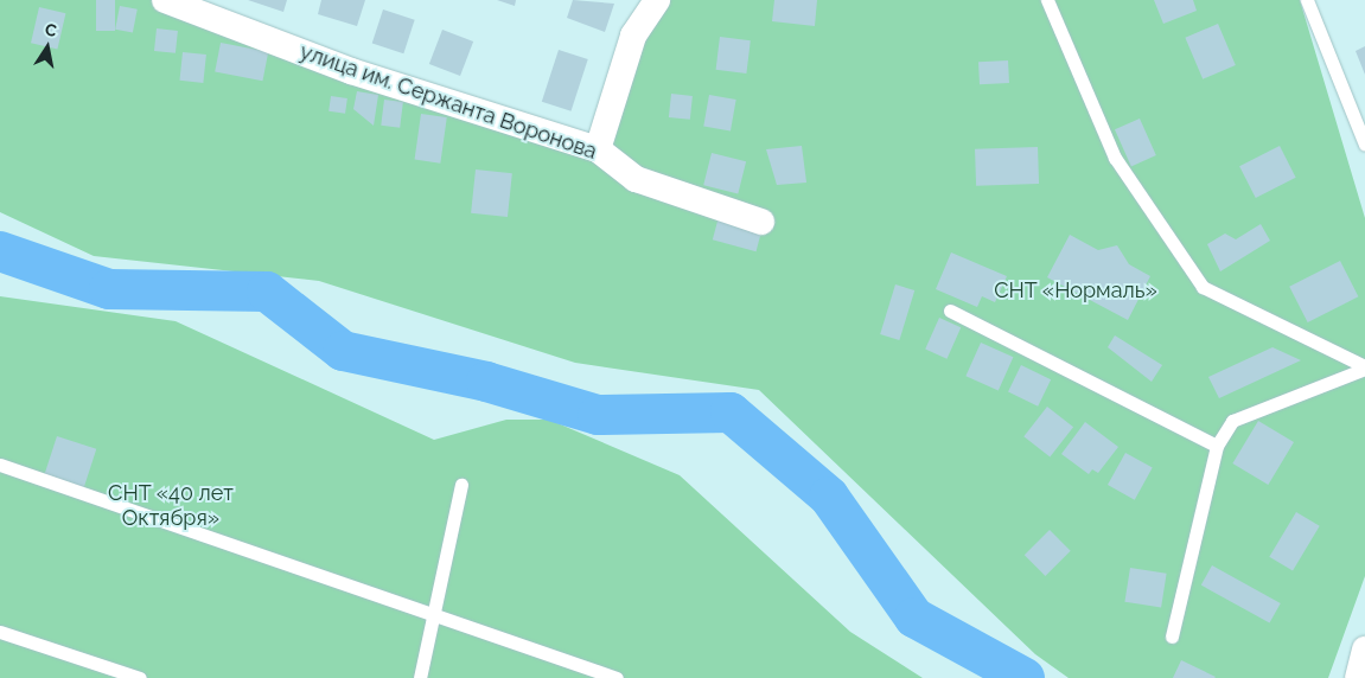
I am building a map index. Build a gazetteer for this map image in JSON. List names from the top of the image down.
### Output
{
  "streets": {
    "street": ["улица им. Сержанта Воронова"]
  },
  "parks": ["СНТ «Нормаль»", "СНТ «40 лет Октября»"],
  "north": "top"
}
